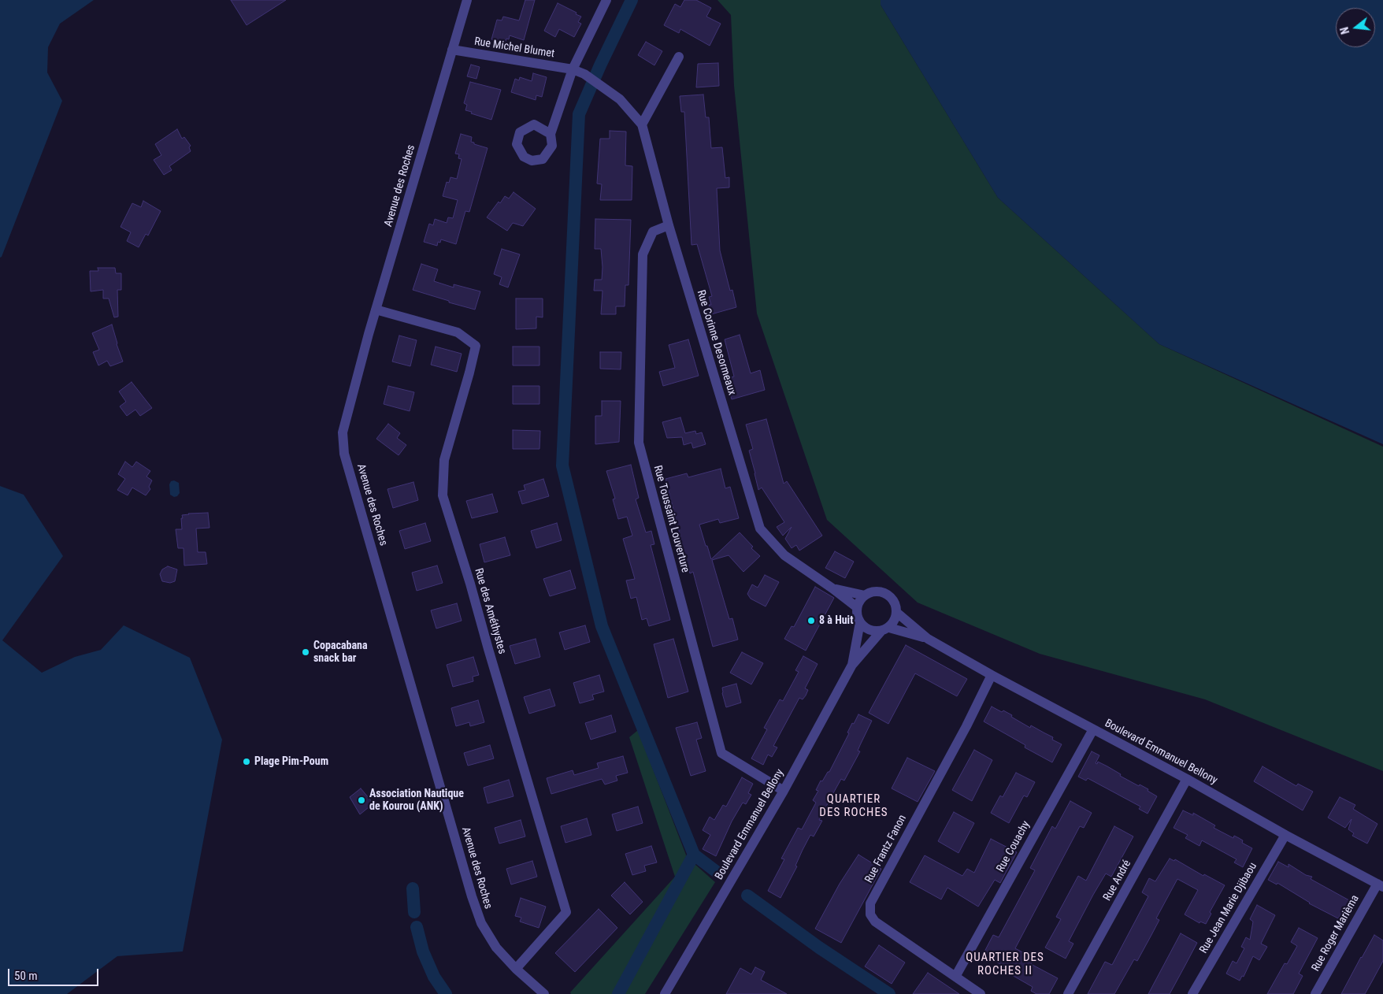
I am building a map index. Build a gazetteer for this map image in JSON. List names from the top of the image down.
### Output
{
  "streets": {
    "street": [
      "Rue Michel Blumet",
      "Avenue des Roches",
      "Rue Corinne Desormeaux",
      "Rue Toussaint Louverture",
      "Rue des Améthystes",
      "Boulevard Emmanuel Bellony",
      "Rue Couachy",
      "Rue Frantz Fanon",
      "Rue André",
      "Rue Jean Marie Djibaou",
      "Rue Roger Marièma"
    ]
  },
  "crossings": [
    ["Rue Michel Blumet", "Avenue des Roches"],
    ["Rue Michel Blumet", "Rue Corinne Desormeaux"],
    ["Avenue des Roches", "Rue des Améthystes"],
    ["Rue Corinne Desormeaux", "Rue Toussaint Louverture"],
    ["Rue Corinne Desormeaux", "Boulevard Emmanuel Bellony"],
    ["Rue Toussaint Louverture", "Boulevard Emmanuel Bellony"],
    ["Boulevard Emmanuel Bellony", "Rue Couachy"],
    ["Boulevard Emmanuel Bellony", "Rue Frantz Fanon"],
    ["Boulevard Emmanuel Bellony", "Rue André"],
    ["Boulevard Emmanuel Bellony", "Rue Jean Marie Djibaou"],
    ["Boulevard Emmanuel Bellony", "Rue Roger Marièma"],
    ["Rue Couachy", "Rue Frantz Fanon"]
  ],
  "districts": ["QUARTIER DES ROCHES", "QUARTIER DES ROCHES II"],
  "places": [
    "8 à Huit",
    "Copacabana snack bar",
    "Plage Pim-Poum",
    "Association Nautique de Kourou (ANK)"
  ],
  "scale_bar": "50 m",
  "north": "left"
}
